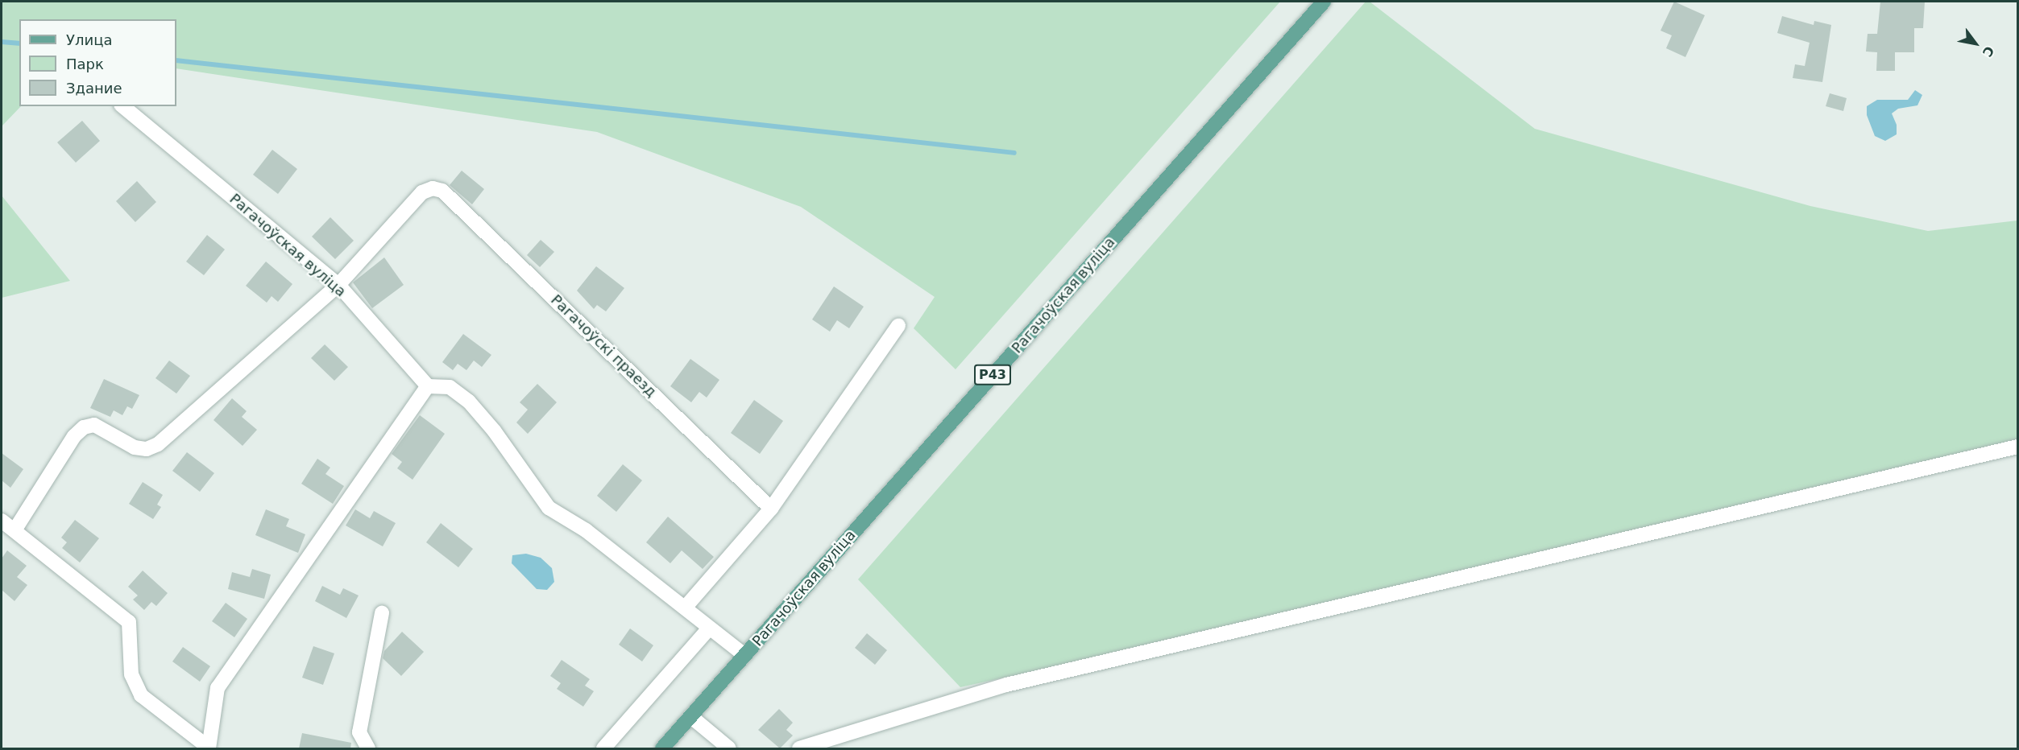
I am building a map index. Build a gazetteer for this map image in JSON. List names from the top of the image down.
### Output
{
  "streets": {
    "main road": ["Рагачоўская вуліца", "Р43"],
    "street": ["Рагачоўскі праезд"]
  },
  "crossings": [
    ["Рагачоўская вуліца", "Рагачоўскі праезд"]
  ],
  "legend": ["Улица", "Парк", "Здание"],
  "north": "bottom right"
}
